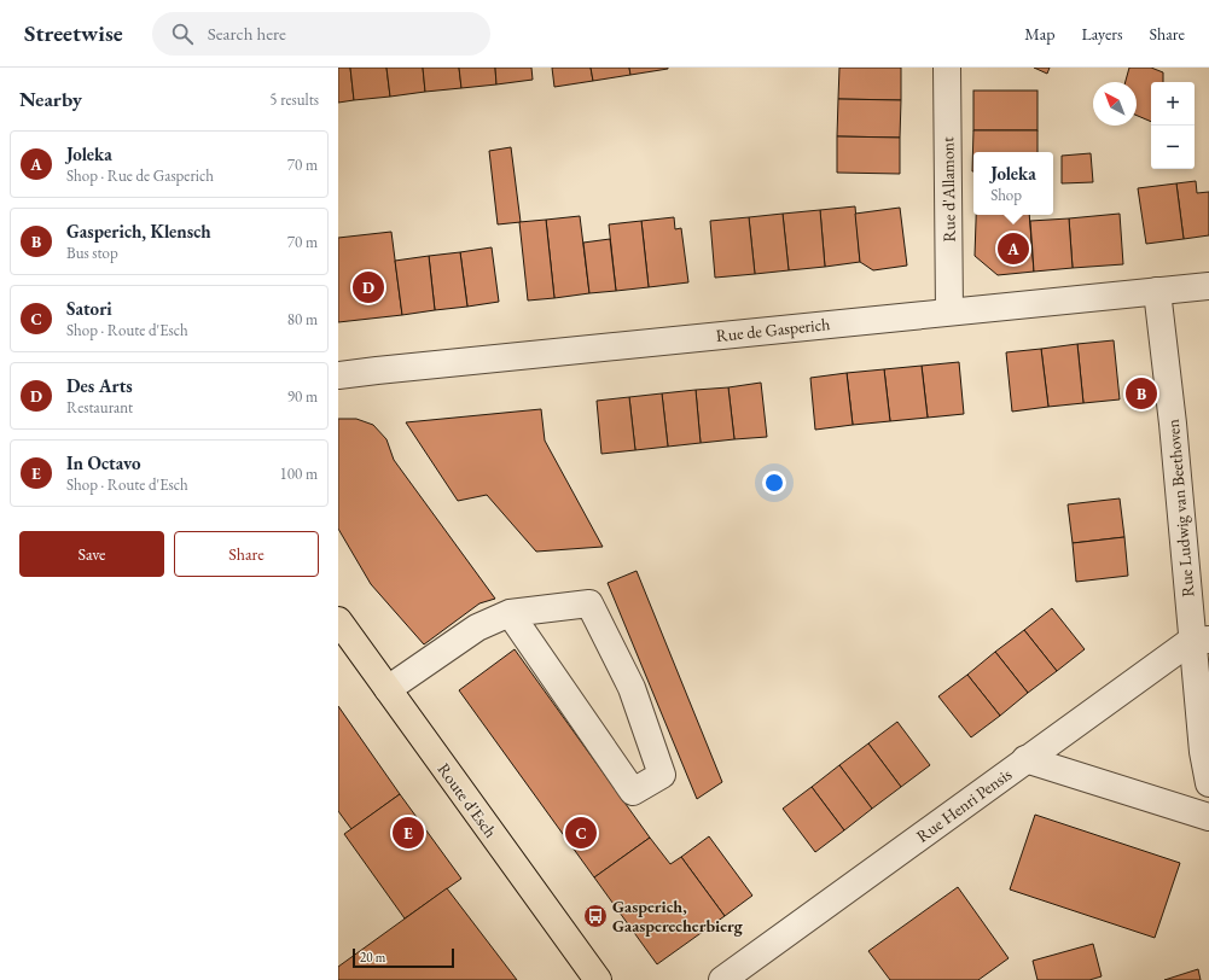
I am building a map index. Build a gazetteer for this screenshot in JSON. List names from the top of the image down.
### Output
{
  "streets": {
    "main road": ["Route d'Esch"],
    "street": [
      "Rue d'Allamont",
      "Rue de Gasperich",
      "Rue Ludwig van Beethoven",
      "Rue Henri Pensis"
    ]
  },
  "crossings": [
    ["Rue d'Allamont", "Rue de Gasperich"],
    ["Rue de Gasperich", "Rue Ludwig van Beethoven"],
    ["Rue Ludwig van Beethoven", "Rue Henri Pensis"]
  ],
  "places": {
    "bus stop": ["Gasperich, Gaasperecherbierg"]
  },
  "scale_bar": "20 m",
  "north": "top left",
  "page": {
    "header": "Streetwise",
    "search": "Search here",
    "nav": ["Map", "Layers", "Share"],
    "heading": ["Nearby", "5 results"],
    "map_buttons": ["+", "−"],
    "list": [
      {
        "mark": "A",
        "name": "Joleka",
        "note": "Shop · Rue de Gasperich",
        "value": "70 m"
      },
      {
        "mark": "B",
        "name": "Gasperich, Klensch",
        "note": "Bus stop",
        "value": "70 m"
      },
      {
        "mark": "C",
        "name": "Satori",
        "note": "Shop · Route d'Esch",
        "value": "80 m"
      },
      {
        "mark": "D",
        "name": "Des Arts",
        "note": "Restaurant",
        "value": "90 m"
      },
      {
        "mark": "E",
        "name": "In Octavo",
        "note": "Shop · Route d'Esch",
        "value": "100 m"
      }
    ],
    "popup": ["Joleka", "Shop"],
    "pins": [
      "A",
      "D",
      "B",
      "C",
      "E"
    ],
    "buttons": ["Save", "Share"],
    "scale": "20 m"
  }
}
